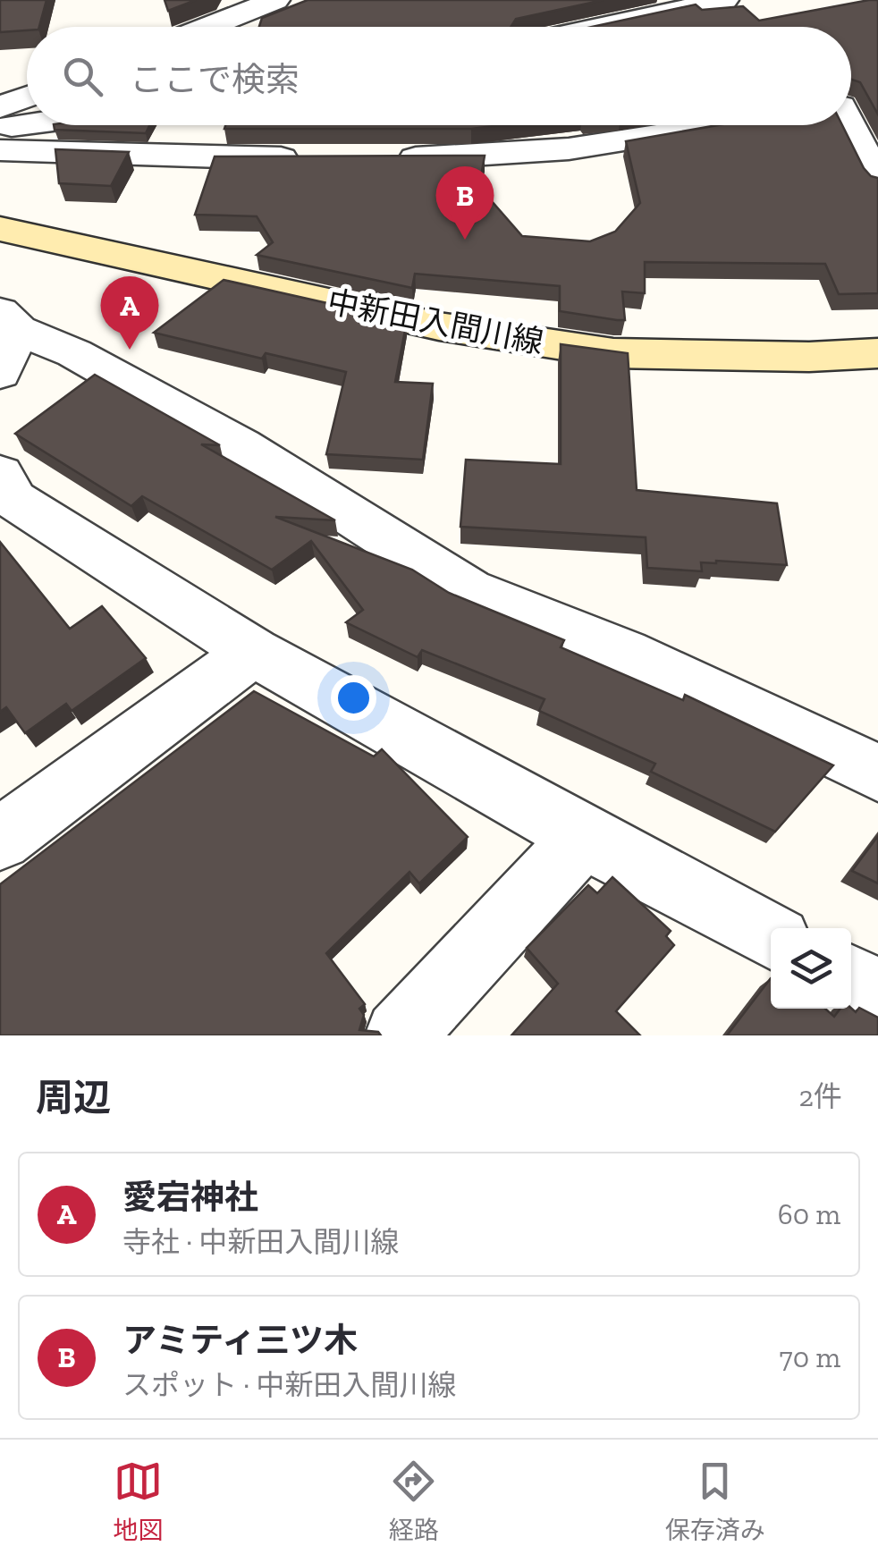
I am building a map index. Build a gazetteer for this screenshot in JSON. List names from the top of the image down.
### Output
{
  "streets": {
    "main road": ["中新田入間川線"]
  },
  "page": {
    "search": "ここで検索",
    "pins": ["B", "A"],
    "heading": ["周辺", "2件"],
    "list": [
      {
        "mark": "A",
        "name": "愛宕神社",
        "note": "寺社 · 中新田入間川線",
        "value": "60 m"
      },
      {
        "mark": "B",
        "name": "アミティ三ツ木",
        "note": "スポット · 中新田入間川線",
        "value": "70 m"
      }
    ],
    "nav": ["地図", "経路", "保存済み"]
  }
}
